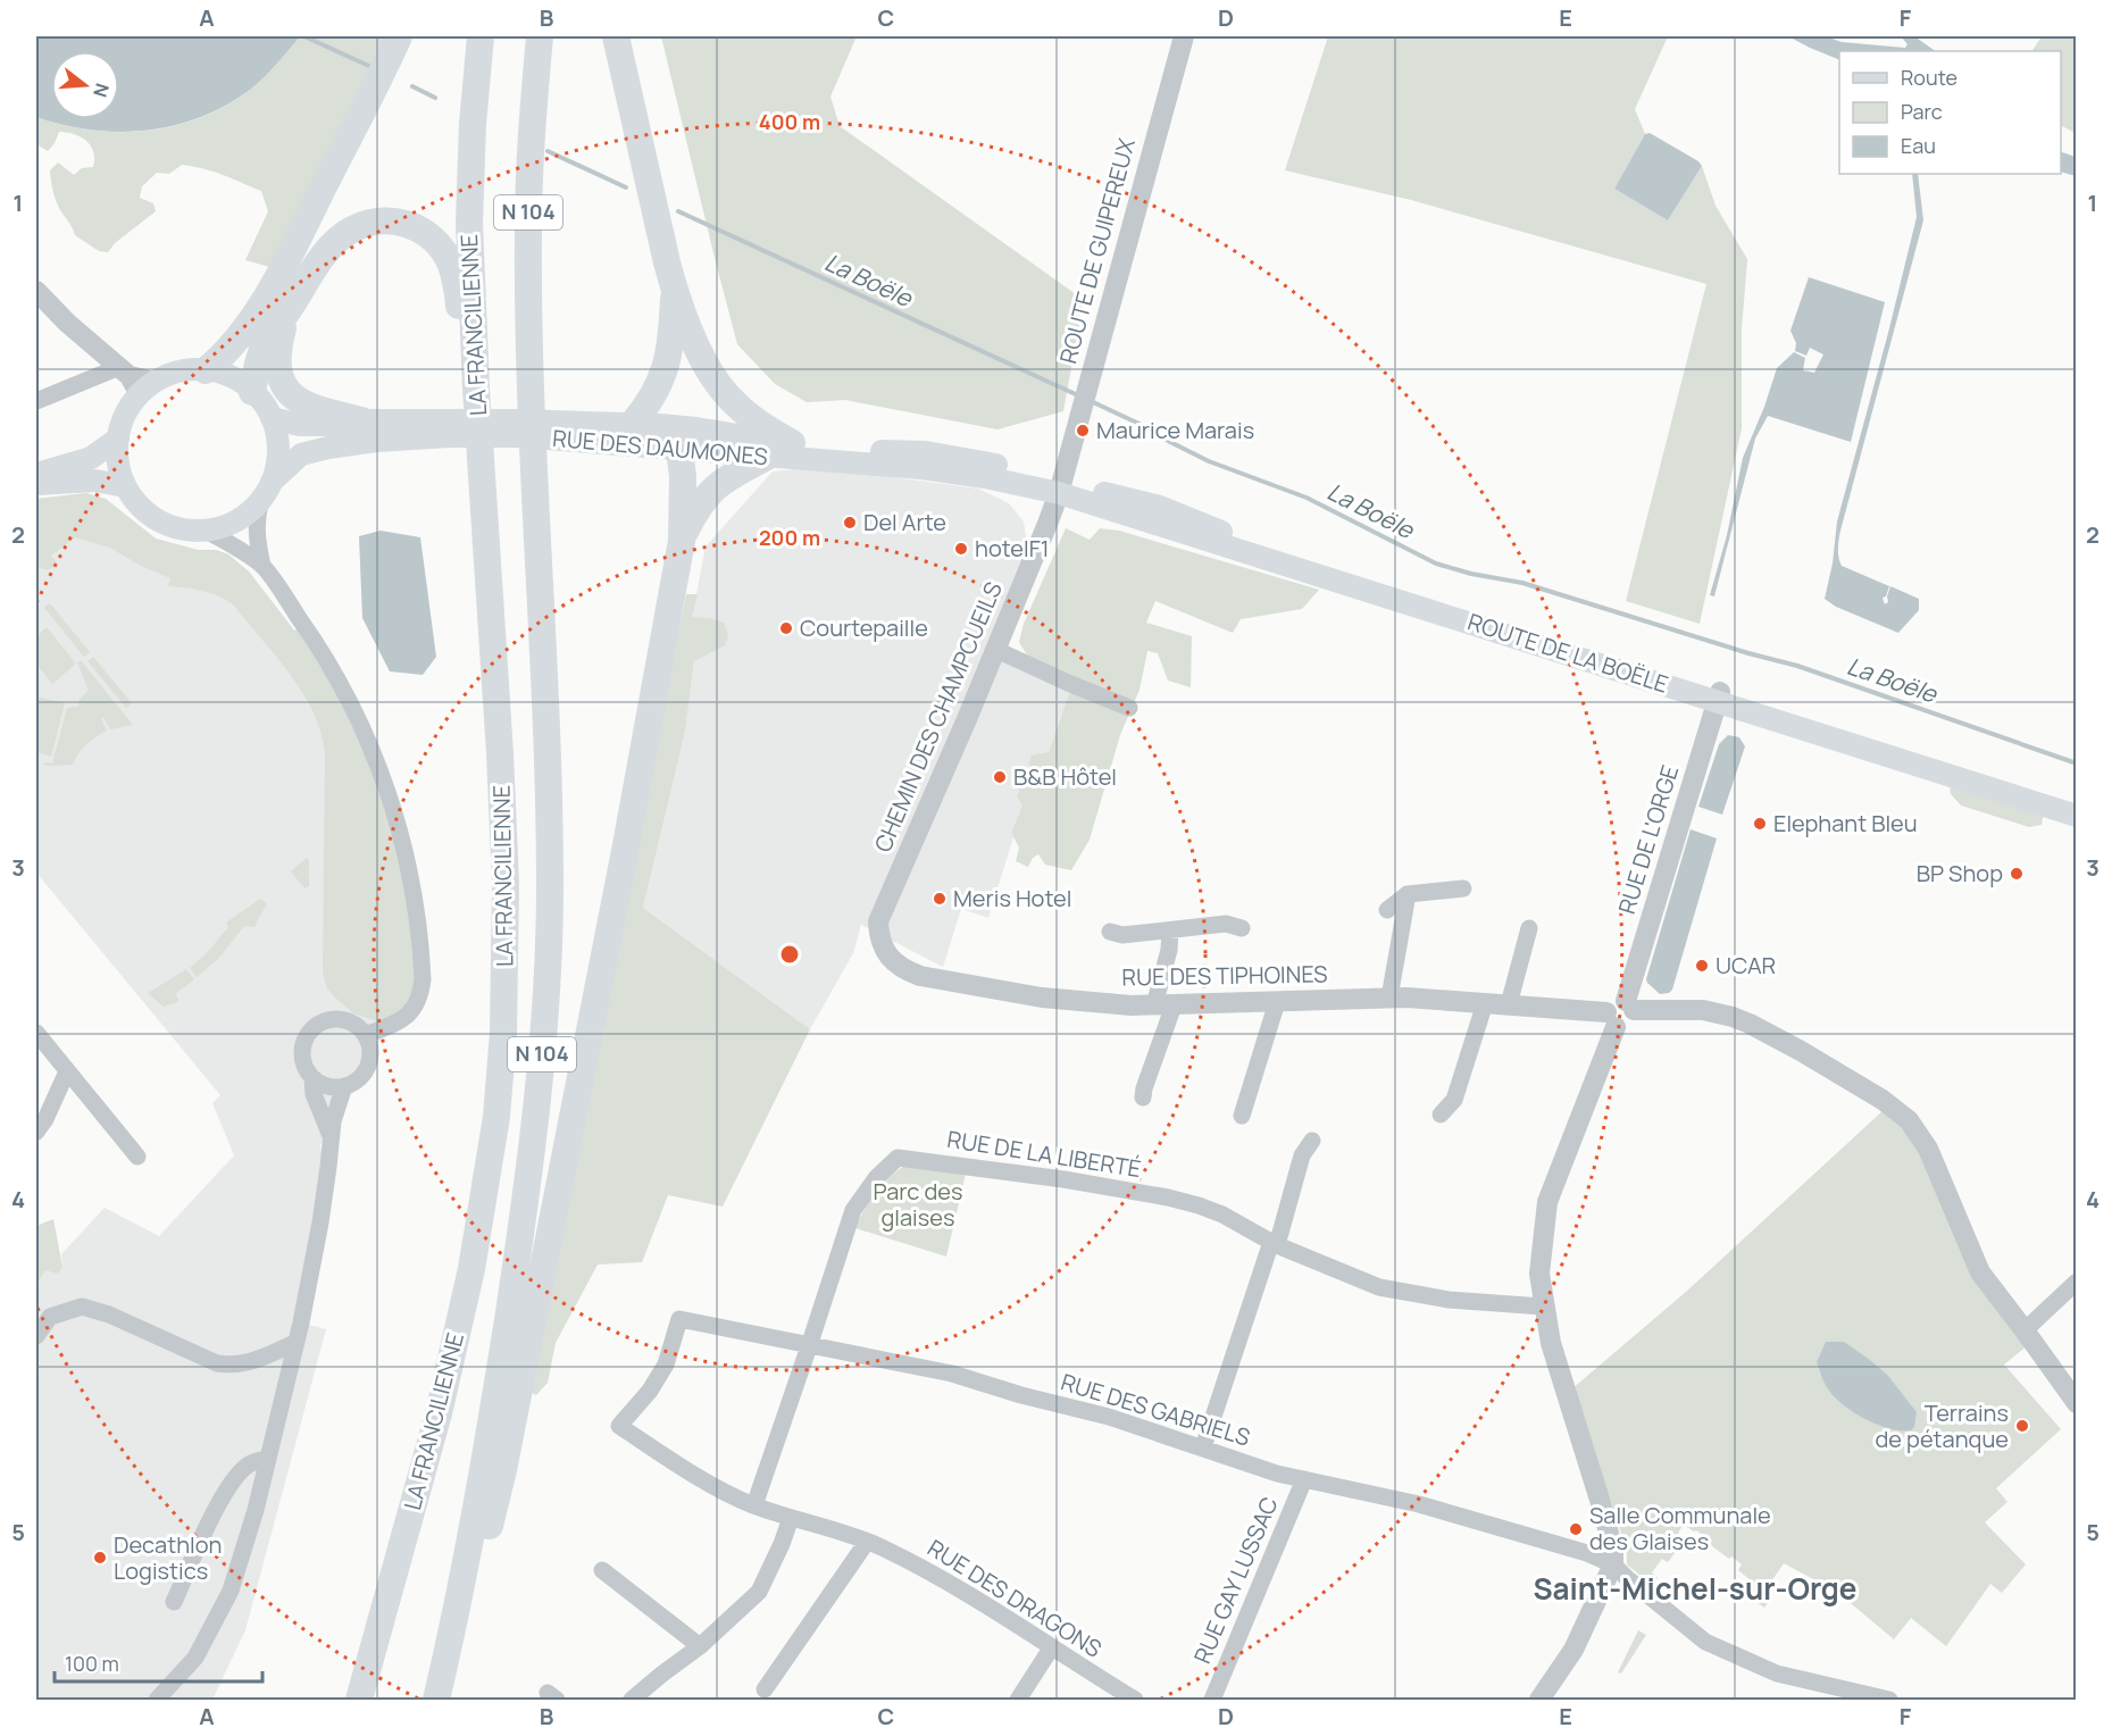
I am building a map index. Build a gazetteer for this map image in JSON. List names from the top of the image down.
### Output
{
  "streets": {
    "highway": ["N 104", "LA FRANCILIENNE"],
    "main road": ["RUE DES DAUMONES", "ROUTE DE LA BOËLE"],
    "street": [
      "ROUTE DE GUIPEREUX",
      "CHEMIN DES CHAMPCUEILS",
      "RUE DE L'ORGE",
      "RUE DES TIPHOINES",
      "RUE DE LA LIBERTÉ",
      "RUE DES GABRIELS",
      "RUE GAY LUSSAC",
      "RUE DES DRAGONS"
    ]
  },
  "crossings": [
    ["ROUTE DE GUIPEREUX", "RUE DES DAUMONES"],
    ["ROUTE DE GUIPEREUX", "ROUTE DE LA BOËLE"],
    ["ROUTE DE GUIPEREUX", "CHEMIN DES CHAMPCUEILS"],
    ["RUE DES DAUMONES", "ROUTE DE LA BOËLE"],
    ["RUE DES DAUMONES", "CHEMIN DES CHAMPCUEILS"],
    ["ROUTE DE LA BOËLE", "CHEMIN DES CHAMPCUEILS"],
    ["ROUTE DE LA BOËLE", "RUE DE L'ORGE"],
    ["CHEMIN DES CHAMPCUEILS", "RUE DES TIPHOINES"],
    ["RUE DE LA LIBERTÉ", "RUE DES GABRIELS"],
    ["RUE DE LA LIBERTÉ", "RUE DES DRAGONS"],
    ["RUE DES GABRIELS", "RUE GAY LUSSAC"],
    ["RUE DES GABRIELS", "RUE DES DRAGONS"]
  ],
  "districts": ["Saint-Michel-sur-Orge"],
  "water": ["La Boële"],
  "parks": ["Parc des glaises"],
  "places": [
    "Maurice Marais",
    "Del Arte",
    "hotelF1",
    "Courtepaille",
    "B&B Hôtel",
    "Elephant Bleu",
    "BP Shop",
    "Meris Hotel",
    "UCAR",
    "Terrains de pétanque",
    "Salle Communale des Glaises",
    "Decathlon Logistics"
  ],
  "legend": ["Route", "Parc", "Eau"],
  "scale_bar": "100 m",
  "north": "right",
  "grid": {
    "columns": [
      "A",
      "B",
      "C",
      "D",
      "E",
      "F"
    ],
    "rows": [
      "1",
      "2",
      "3",
      "4",
      "5"
    ]
  },
  "rings": ["400 m", "200 m"]
}
